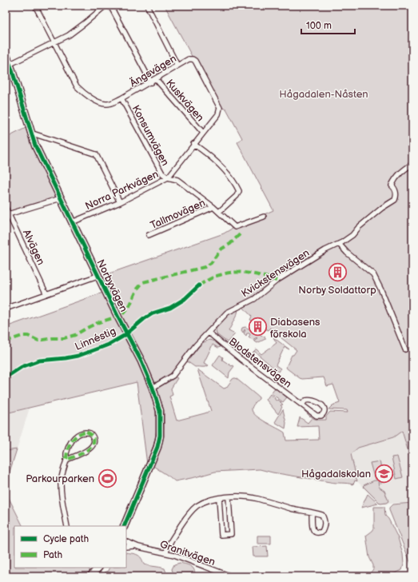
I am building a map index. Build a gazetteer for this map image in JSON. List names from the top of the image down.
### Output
{
  "streets": {
    "street": [
      "Ängsvägen",
      "Kuskvägen",
      "Konsumvägen",
      "Norra Parkvägen",
      "Tallmovägen",
      "Alvägen",
      "Kvickstensvägen",
      "Norbyvägen",
      "Blodstensvägen",
      "Granitvägen"
    ],
    "cycle path": ["Linnéstig"]
  },
  "crossings": [
    ["Ängsvägen", "Kuskvägen"],
    ["Ängsvägen", "Konsumvägen"],
    ["Ängsvägen", "Norra Parkvägen"],
    ["Kuskvägen", "Norra Parkvägen"],
    ["Konsumvägen", "Norra Parkvägen"],
    ["Konsumvägen", "Tallmovägen"],
    ["Norra Parkvägen", "Norbyvägen"],
    ["Kvickstensvägen", "Norbyvägen"],
    ["Kvickstensvägen", "Blodstensvägen"]
  ],
  "parks": ["Hågadalen-Nåsten"],
  "places": {
    "building": ["Norby Soldattorp", "Diabasens förskola"],
    "school or university": ["Hågadalskolan"],
    "sports": ["Parkourparken"]
  },
  "legend": ["Cycle path", "Path"],
  "scale_bar": "100 m"
}
